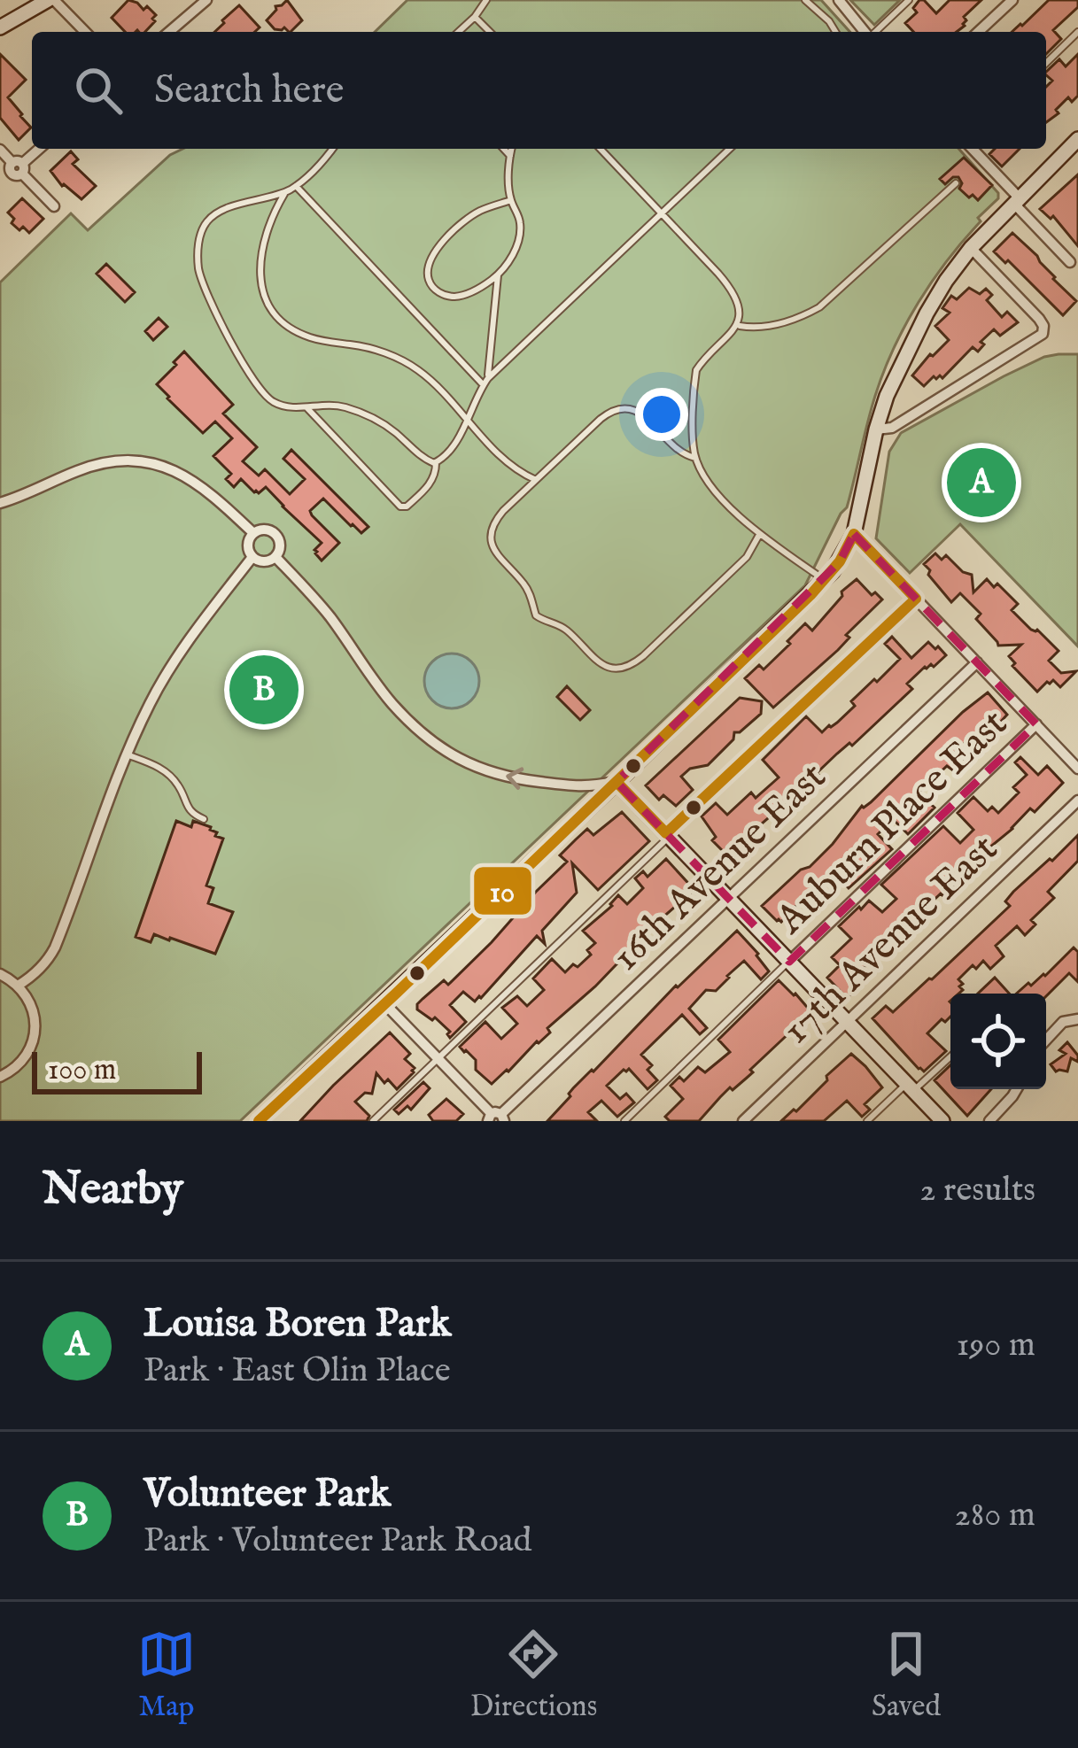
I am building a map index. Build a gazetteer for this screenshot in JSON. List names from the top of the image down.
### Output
{
  "streets": {
    "street": ["Auburn Place East", "16th Avenue East", "17th Avenue East"]
  },
  "lines": ["transit line 10"],
  "scale_bar": "100 m",
  "page": {
    "search": "Search here",
    "pins": ["A", "B"],
    "scale": "100 m",
    "heading": ["Nearby", "2 results"],
    "list": [
      {
        "mark": "A",
        "name": "Louisa Boren Park",
        "note": "Park · East Olin Place",
        "value": "190 m"
      },
      {
        "mark": "B",
        "name": "Volunteer Park",
        "note": "Park · Volunteer Park Road",
        "value": "280 m"
      }
    ],
    "nav": ["Map", "Directions", "Saved"]
  }
}
